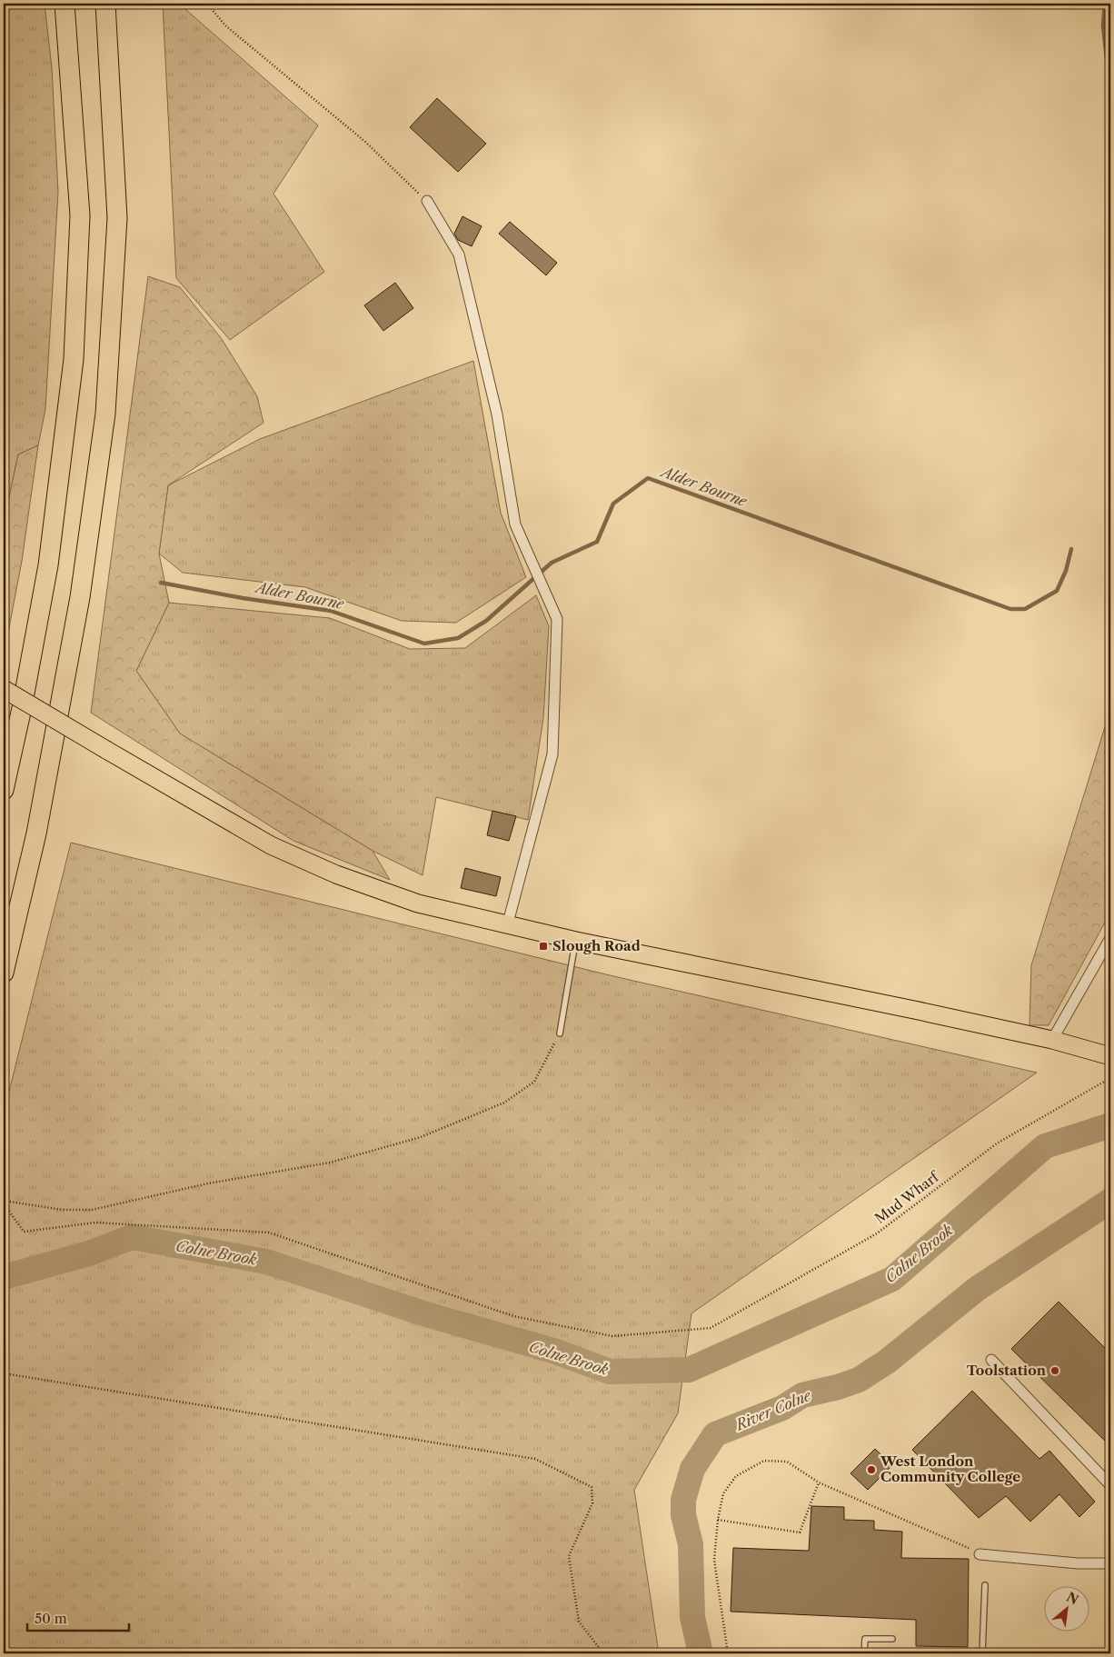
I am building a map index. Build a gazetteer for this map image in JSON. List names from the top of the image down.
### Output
{
  "streets": {
    "path": ["Mud Wharf"]
  },
  "water": ["Alder Bourne", "Colne Brook", "River Colne"],
  "places": {
    "transit": ["Slough Road"],
    "other": ["Toolstation", "West London Community College"]
  },
  "scale_bar": "50 m",
  "north": "top right"
}
